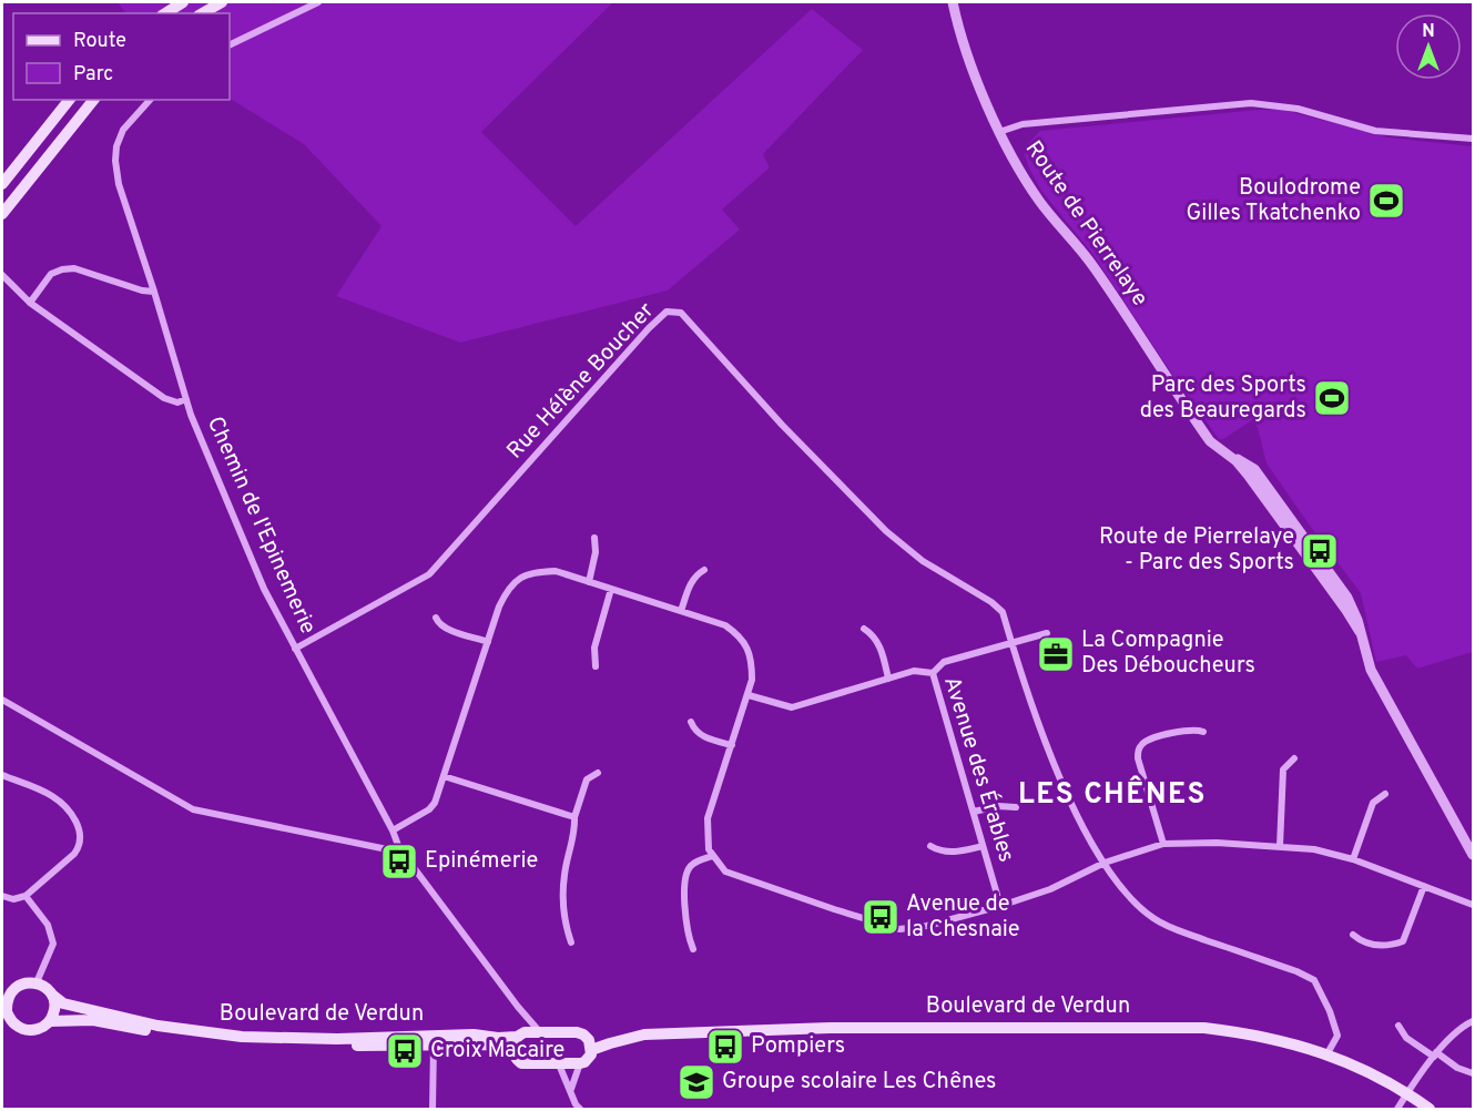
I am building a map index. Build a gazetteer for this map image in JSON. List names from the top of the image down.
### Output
{
  "streets": {
    "main road": ["Boulevard de Verdun"],
    "street": [
      "Route de Pierrelaye",
      "Rue Hélène Boucher",
      "Chemin de l'Epinemerie",
      "Avenue des Érables"
    ]
  },
  "crossings": [
    ["Rue Hélène Boucher", "Chemin de l'Epinemerie"],
    ["Chemin de l'Epinemerie", "Boulevard de Verdun"]
  ],
  "districts": ["LES CHÊNES"],
  "places": {
    "sports": ["Boulodrome Gilles Tkatchenko", "Parc des Sports des Beauregards"],
    "bus stop": [
      "Route de Pierrelaye - Parc des Sports",
      "Epinémerie",
      "Avenue de la Chesnaie",
      "Pompiers",
      "Croix Macaire"
    ],
    "office": ["La Compagnie Des Déboucheurs"],
    "school or university": ["Groupe scolaire Les Chênes"]
  },
  "legend": ["Route", "Parc"],
  "north": "top"
}
